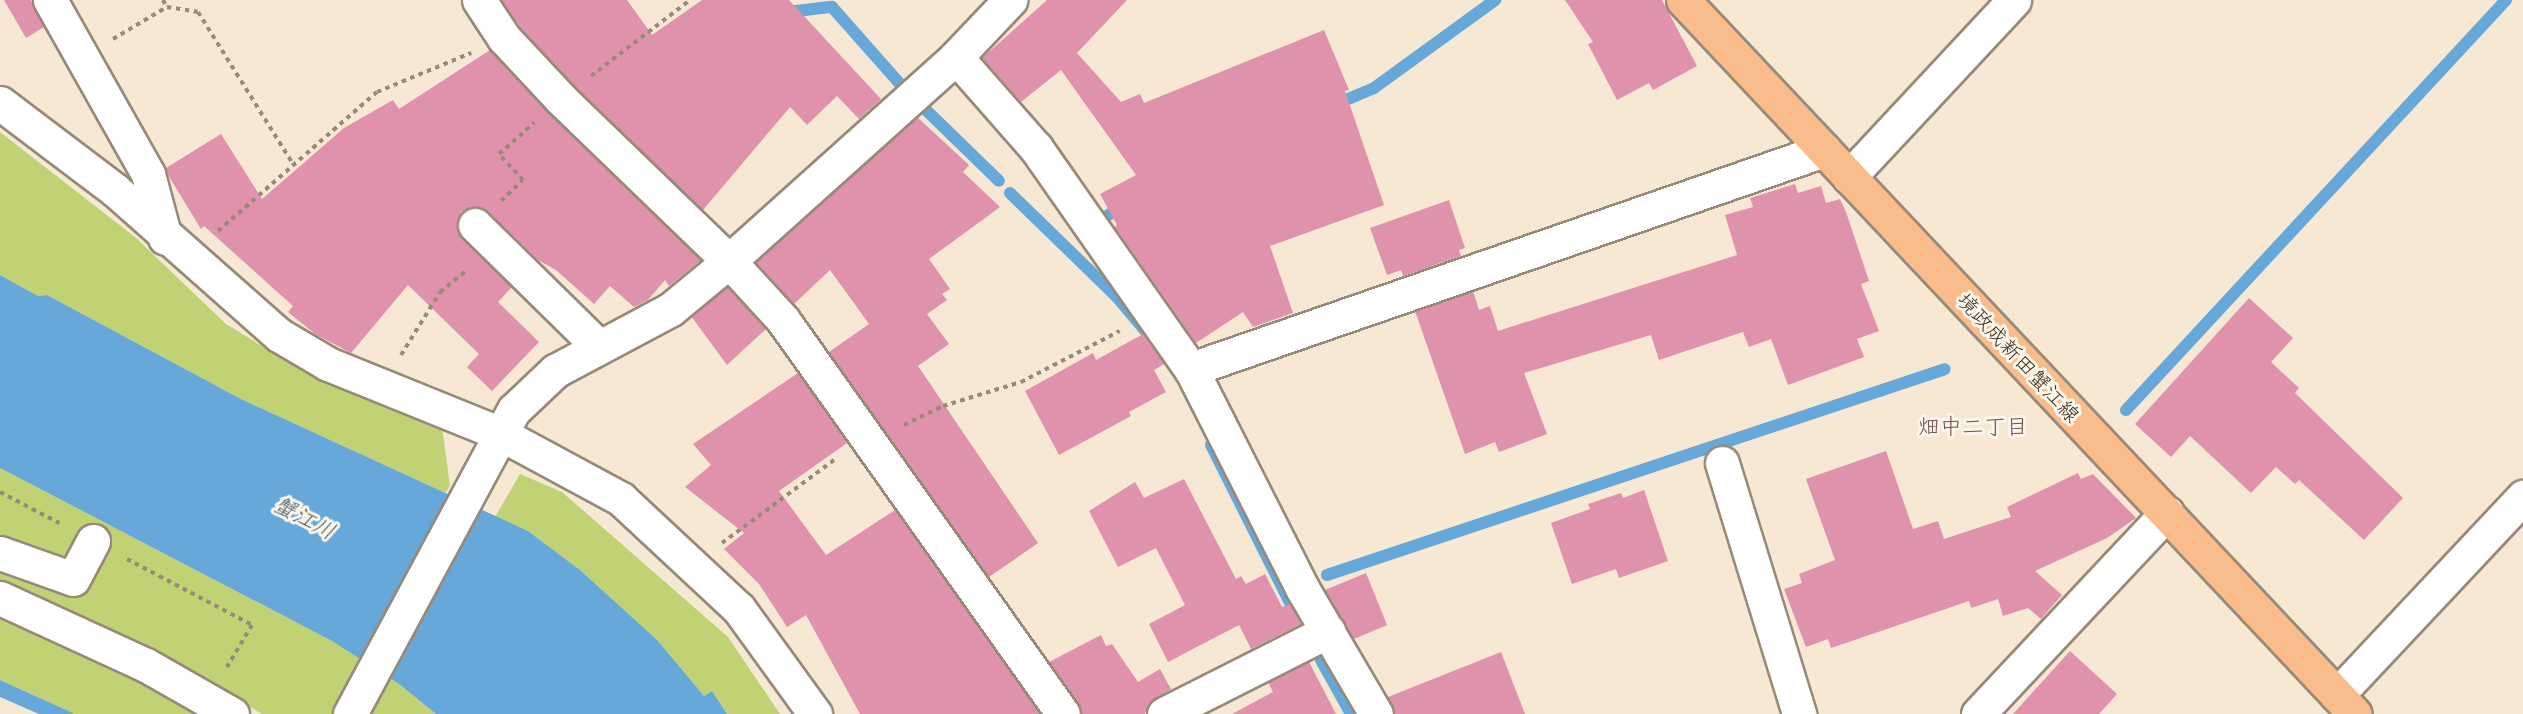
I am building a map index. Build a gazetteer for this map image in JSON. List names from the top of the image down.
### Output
{
  "streets": {
    "main road": ["境政成新田蟹江線"]
  },
  "districts": ["畑中二丁目"],
  "water": ["蟹江川"]
}
